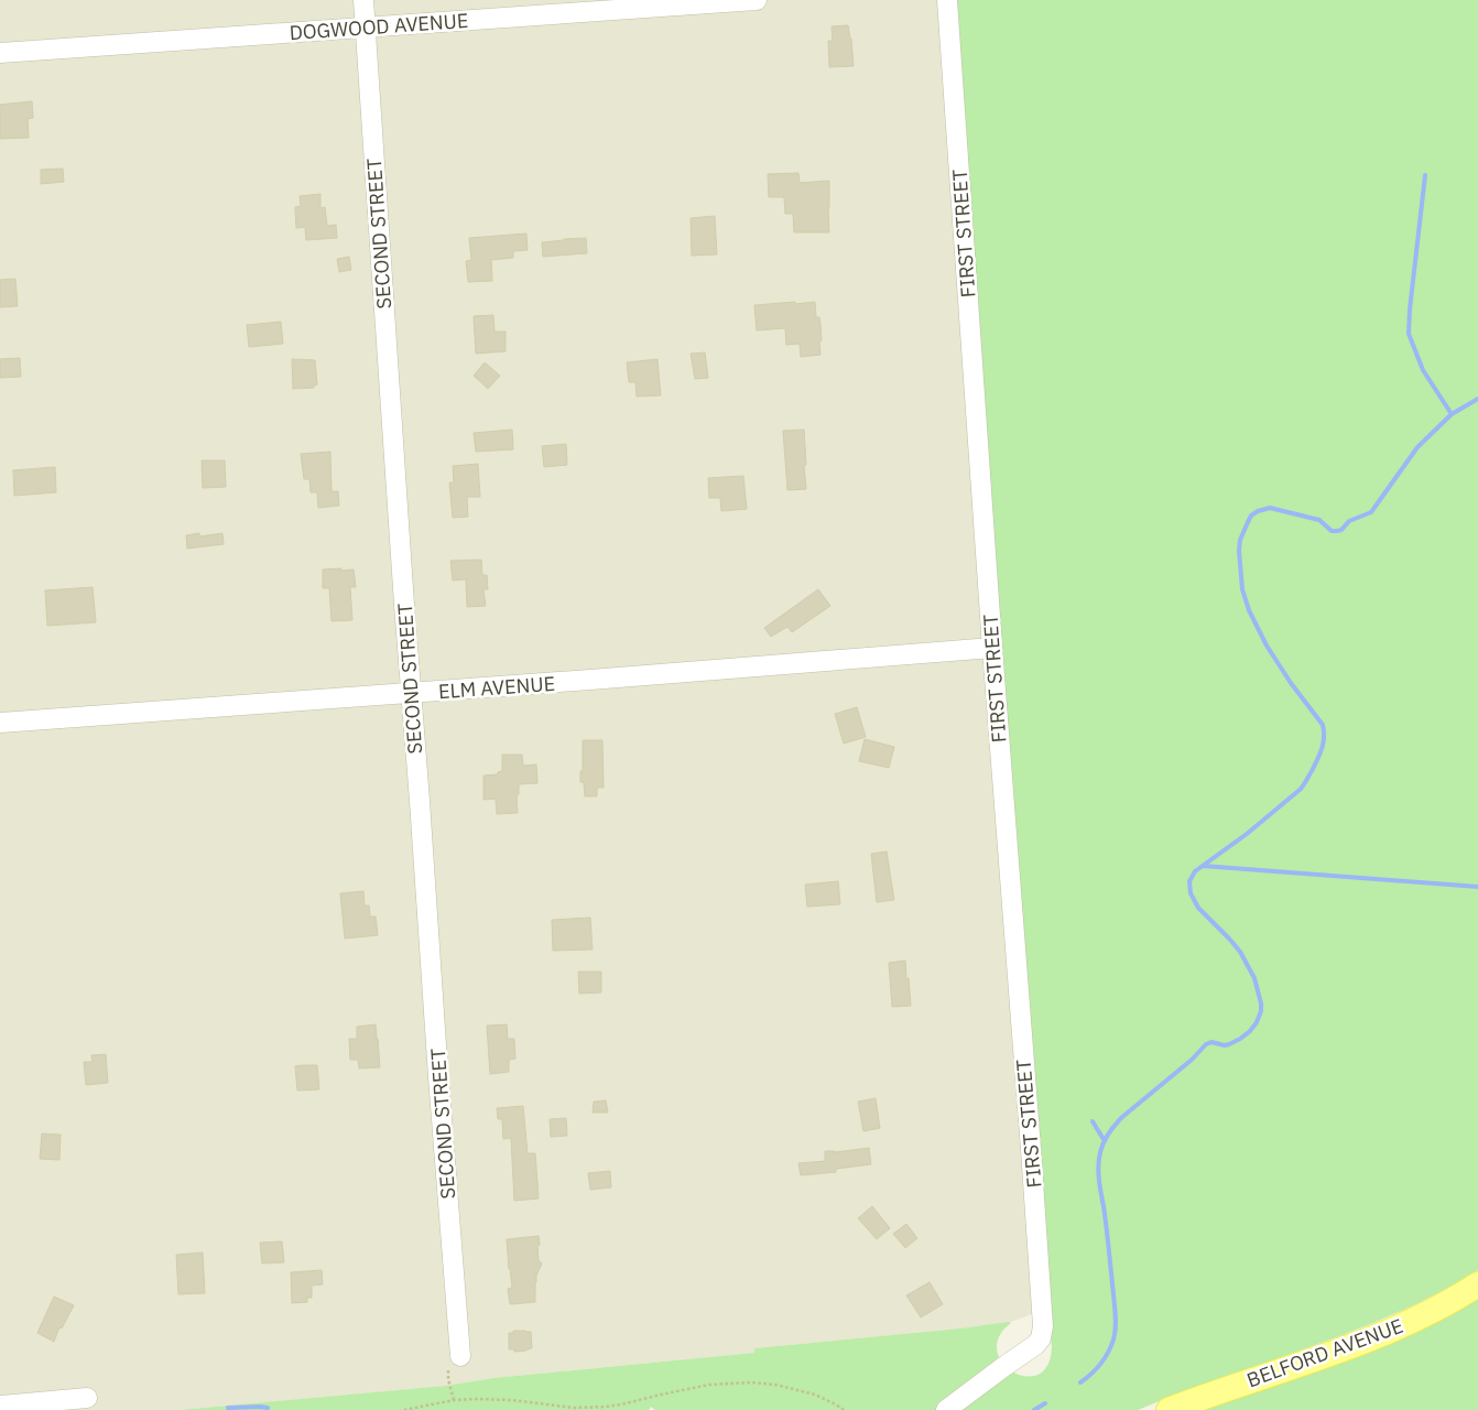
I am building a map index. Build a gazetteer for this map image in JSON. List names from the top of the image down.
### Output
{
  "streets": {
    "main road": ["BELFORD AVENUE"],
    "street": [
      "DOGWOOD AVENUE",
      "SECOND STREET",
      "FIRST STREET",
      "ELM AVENUE"
    ]
  },
  "crossings": [
    ["DOGWOOD AVENUE", "SECOND STREET"],
    ["SECOND STREET", "ELM AVENUE"],
    ["FIRST STREET", "ELM AVENUE"]
  ]
}
